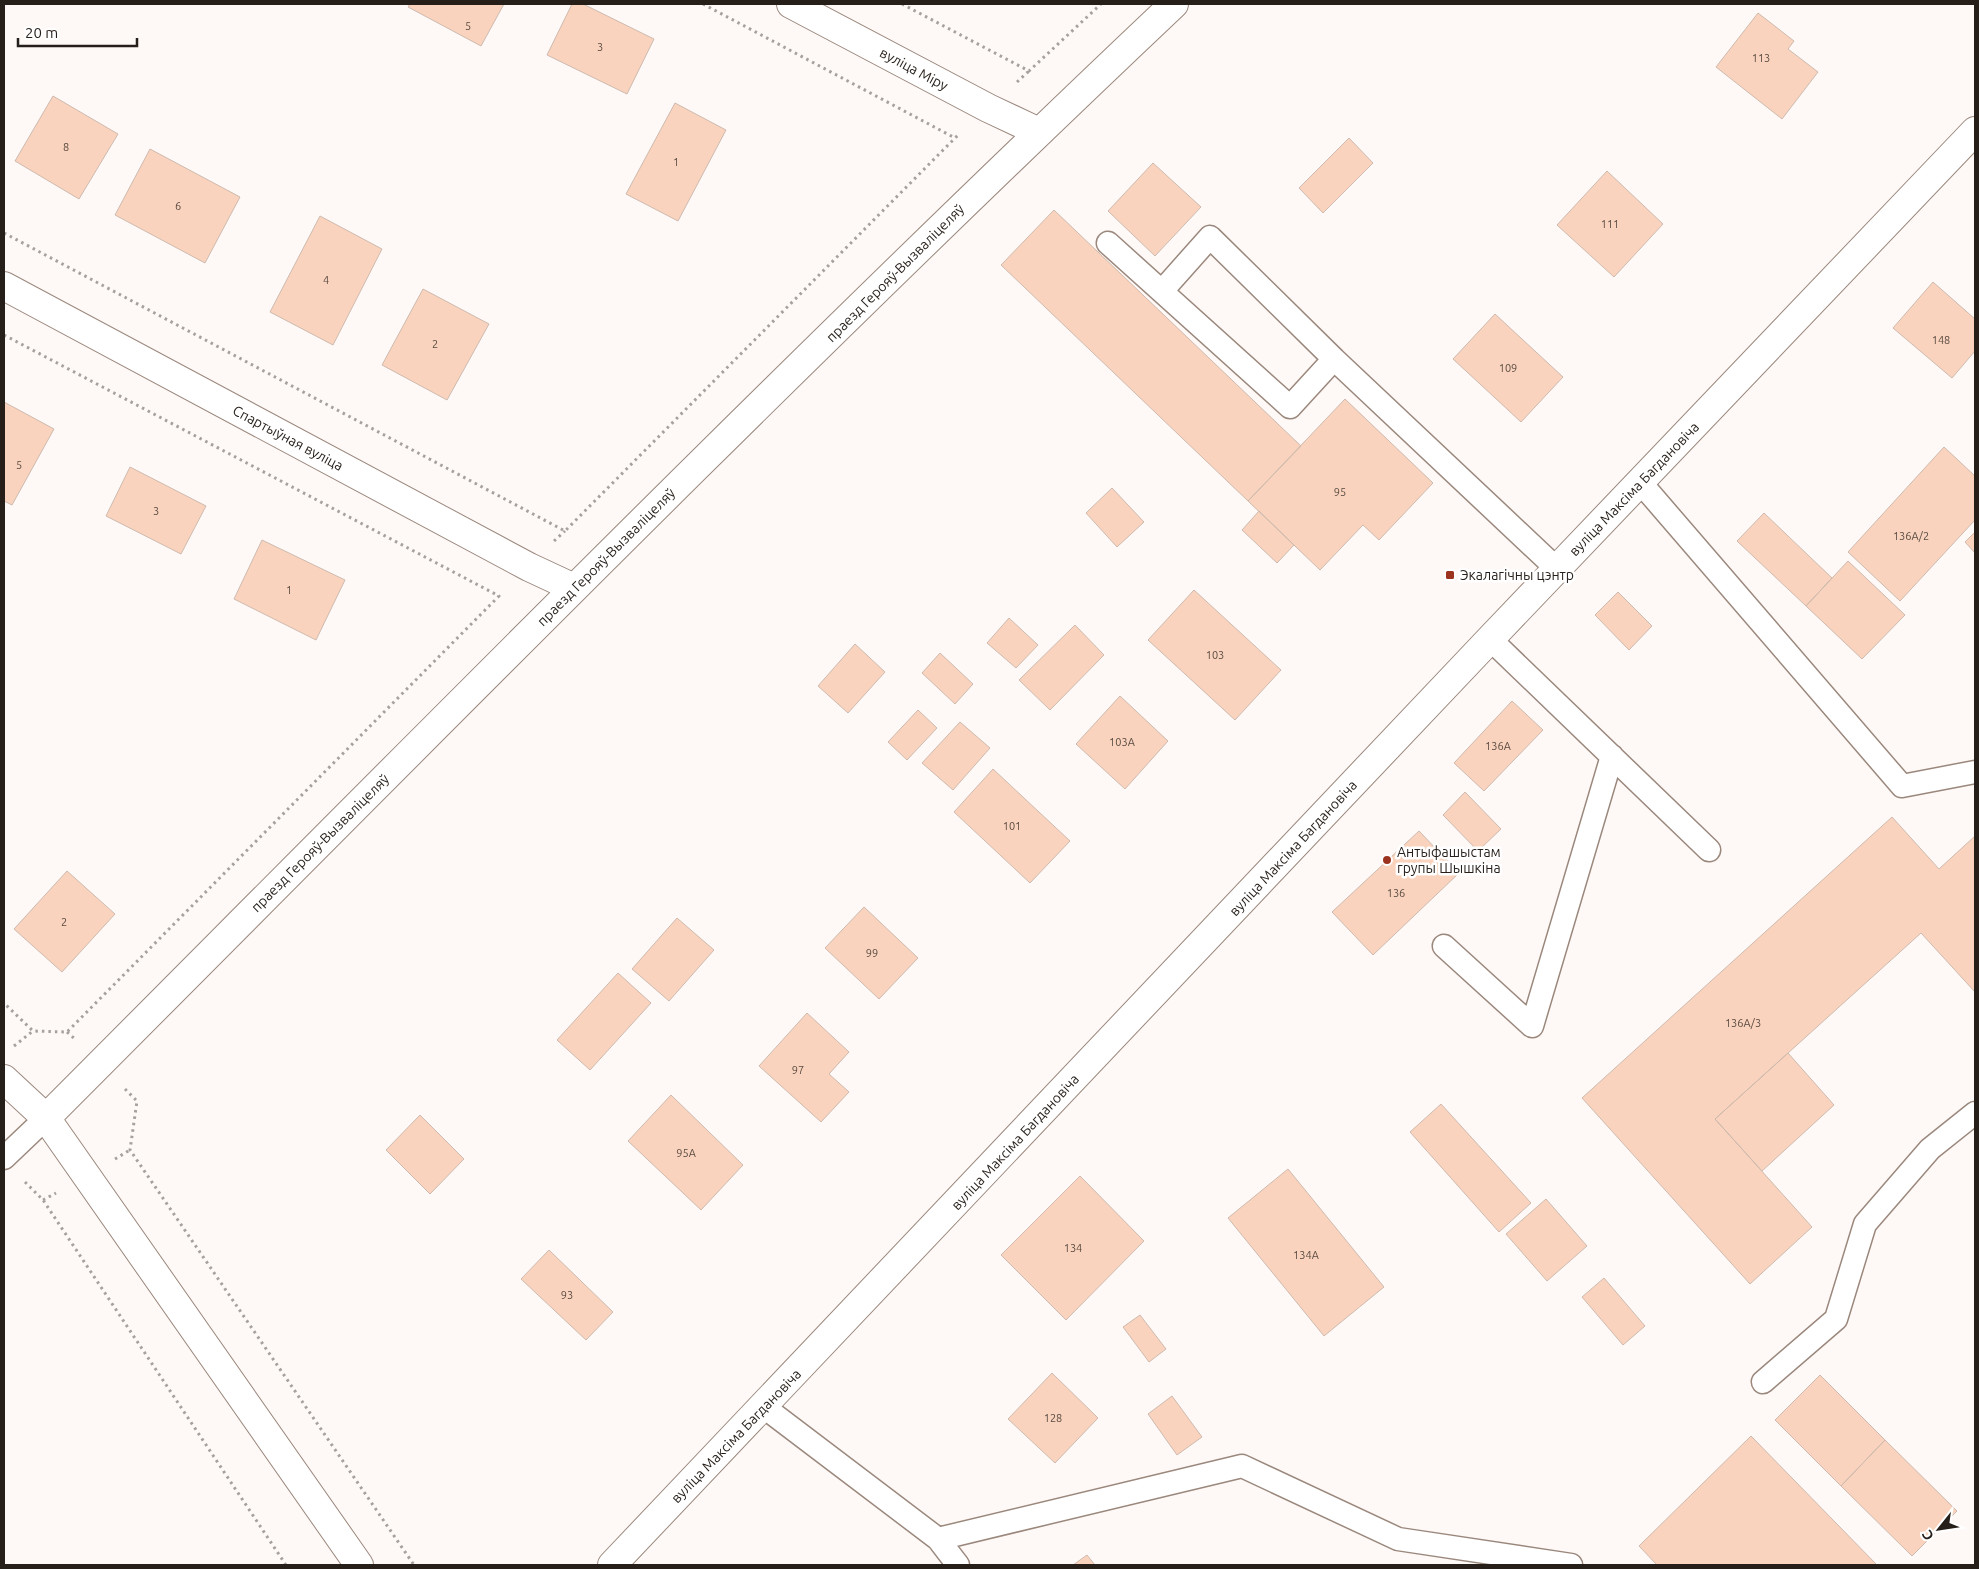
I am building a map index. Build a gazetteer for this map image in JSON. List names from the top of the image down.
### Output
{
  "streets": {
    "street": [
      "вуліца Міру",
      "праезд Герояў-Вызваліцеляў",
      "Спартыўная вуліца",
      "вуліца Максіма Багдановіча"
    ]
  },
  "crossings": [
    ["вуліца Міру", "праезд Герояў-Вызваліцеляў"],
    ["праезд Герояў-Вызваліцеляў", "Спартыўная вуліца"]
  ],
  "places": {
    "transit": ["Экалагічны цэнтр"],
    "other": ["Антыфашыстам групы Шышкіна"]
  },
  "house_numbers": [
    "5",
    "3",
    "113",
    "8",
    "1",
    "6",
    "111",
    "4",
    "148",
    "2",
    "109",
    "5",
    "95",
    "3",
    "136А/2",
    "1",
    "103",
    "103А",
    "136А",
    "101",
    "136",
    "2",
    "99",
    "136А/3",
    "97",
    "95А",
    "134",
    "134А",
    "93",
    "128"
  ],
  "scale_bar": "20 m",
  "north": "bottom left"
}
